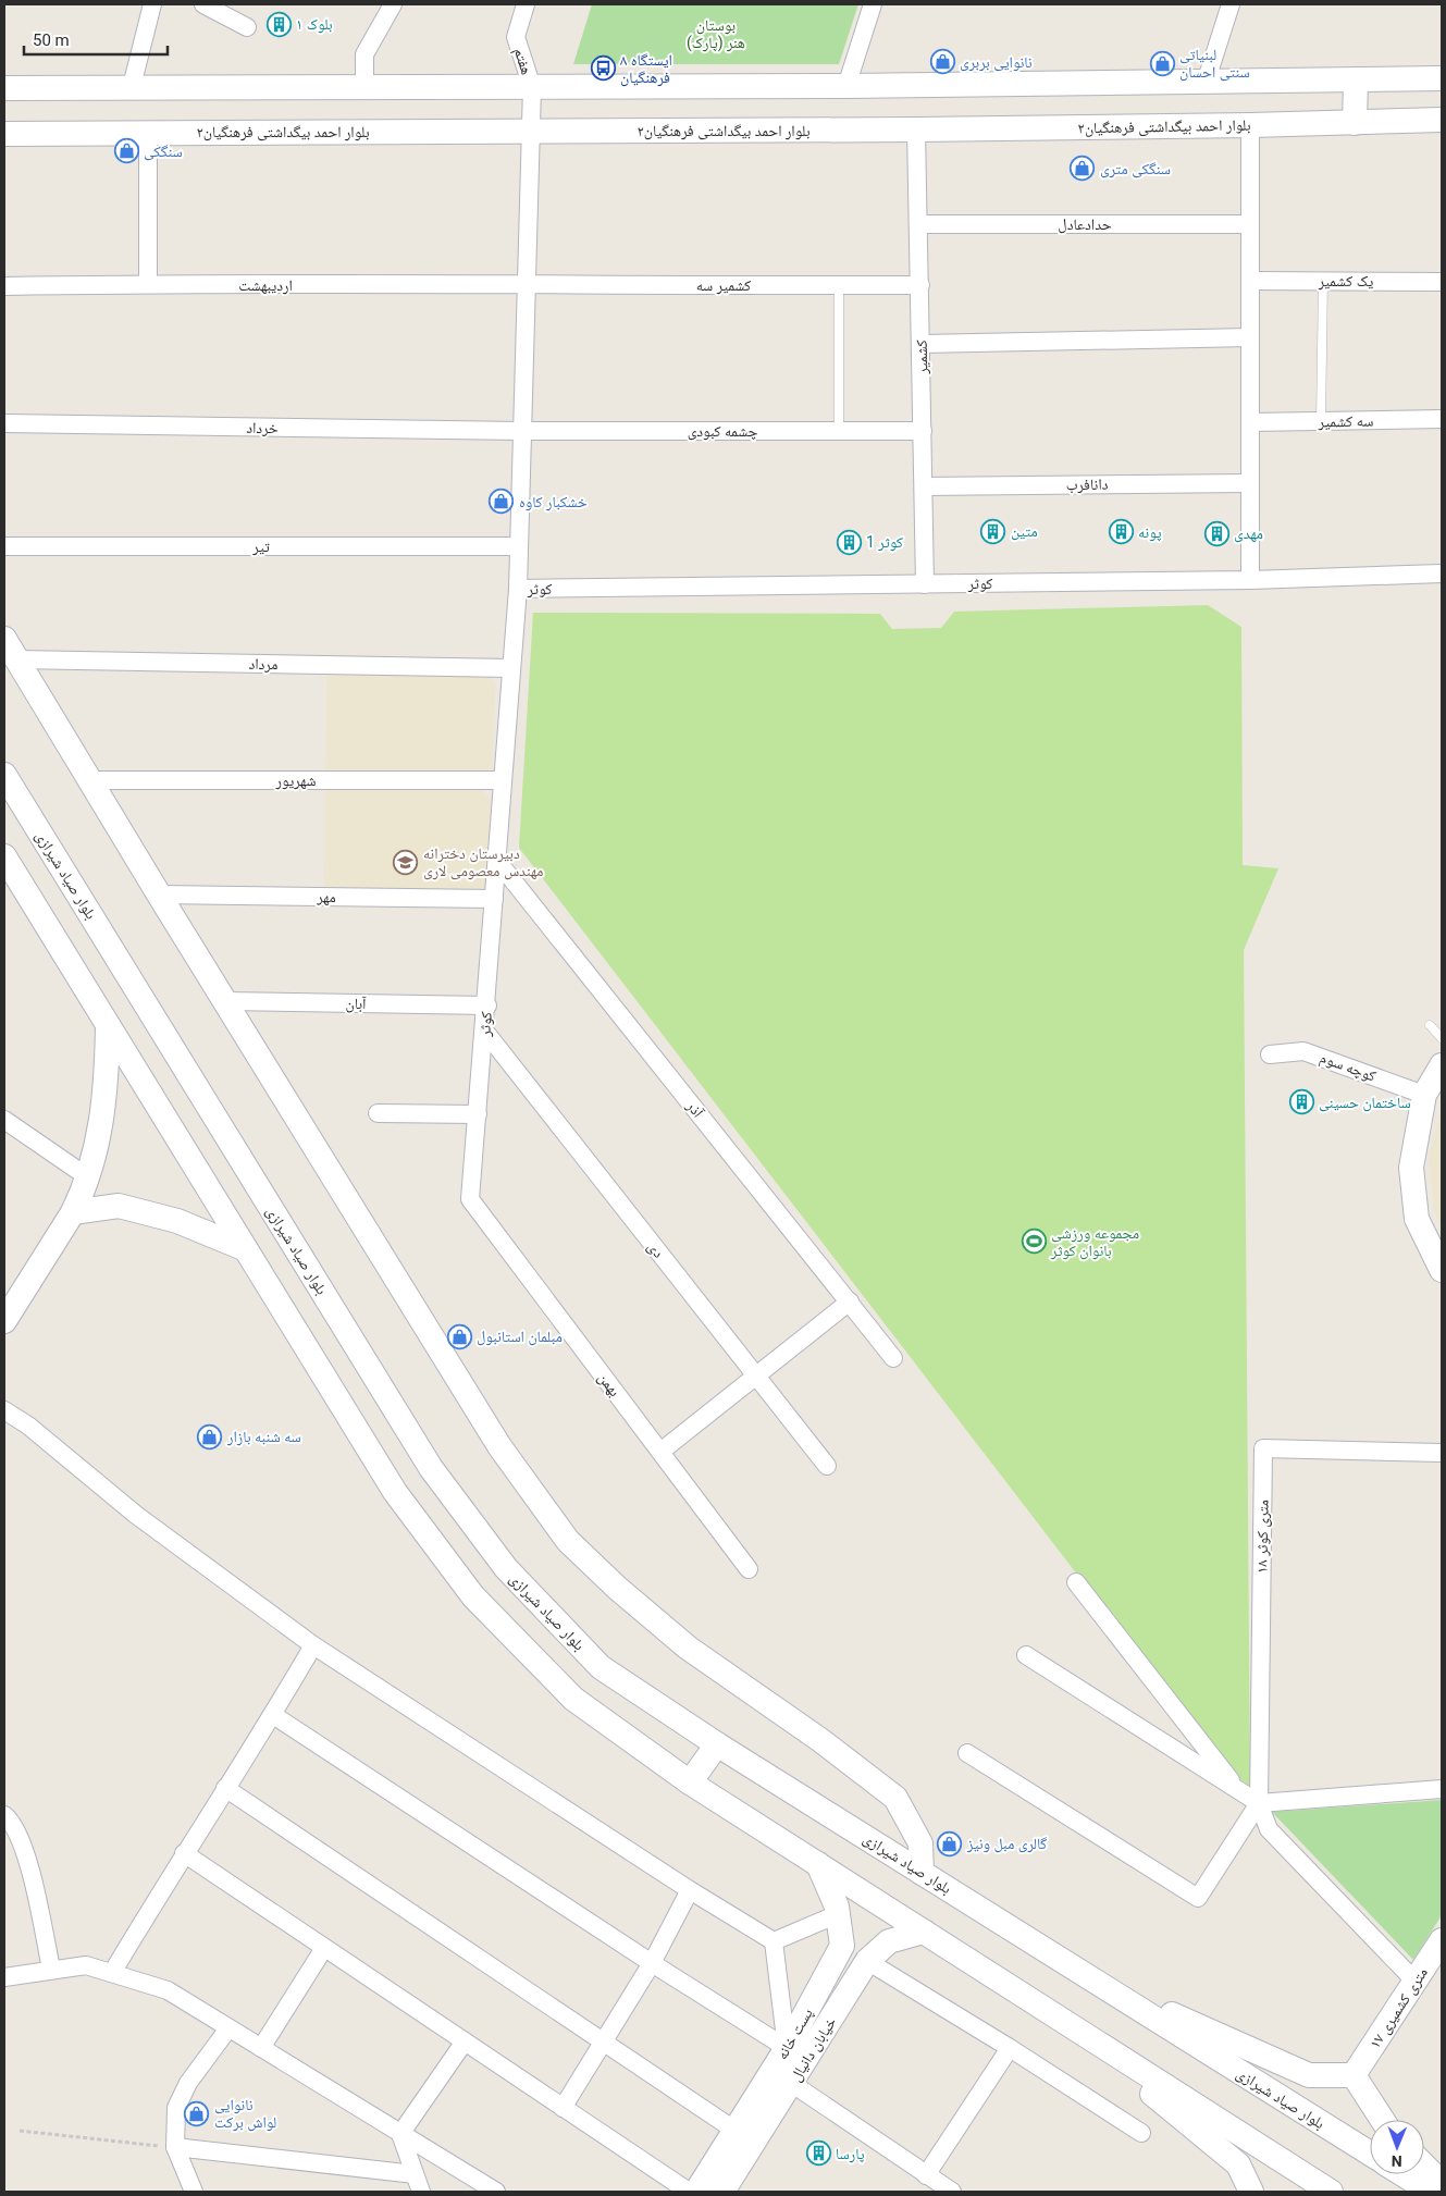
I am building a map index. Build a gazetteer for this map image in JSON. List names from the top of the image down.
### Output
{
  "streets": {
    "main road": [
      "بلوار احمد بیگداشتی فرهنگیان۲",
      "بلوار صیاد شیرازی",
      "۱۷ متری کشمیری",
      "پست خانه",
      "خیابان دانیال"
    ],
    "street": [
      "هفتم",
      "حدادعادل",
      "یک کشمیر",
      "اردیبهشت",
      "کشمیر سه",
      "کشمیر",
      "سه کشمیر",
      "خرداد",
      "چشمه کبودی",
      "دانافرب",
      "تیر",
      "کوثر",
      "مرداد",
      "شهریور",
      "مهر",
      "آبان",
      "کوچه سوم",
      "آذر",
      "دی",
      "بهمن",
      "۱۸ متری کوثر"
    ]
  },
  "crossings": [
    ["هفتم", "بلوار احمد بیگداشتی فرهنگیان۲"],
    ["هفتم", "کوثر"],
    ["بلوار احمد بیگداشتی فرهنگیان۲", "کشمیر"],
    ["بلوار احمد بیگداشتی فرهنگیان۲", "کوثر"],
    ["حدادعادل", "کشمیر"],
    ["اردیبهشت", "کشمیر سه"],
    ["اردیبهشت", "کوثر"],
    ["کشمیر سه", "کشمیر"],
    ["کشمیر سه", "کوثر"],
    ["کشمیر", "چشمه کبودی"],
    ["کشمیر", "دانافرب"],
    ["کشمیر", "کوثر"],
    ["خرداد", "چشمه کبودی"],
    ["خرداد", "کوثر"],
    ["چشمه کبودی", "کوثر"],
    ["تیر", "کوثر"],
    ["کوثر", "مرداد"],
    ["کوثر", "شهریور"],
    ["کوثر", "مهر"],
    ["کوثر", "آبان"],
    ["کوثر", "آذر"],
    ["کوثر", "دی"],
    ["کوثر", "بهمن"]
  ],
  "parks": ["بوستان (پارک) هنر"],
  "places": {
    "building": [
      "بلوک ۱",
      "متین",
      "پونه",
      "مهدی",
      "کوثر 1",
      "ساختمان حسینی",
      "پارسا"
    ],
    "shop": [
      "نانوایی بربری",
      "لبنیاتی سنتی احسان",
      "سنگکی",
      "سنگکی متری",
      "خشکبار کاوه",
      "مبلمان استانبول",
      "سه شنبه بازار",
      "گالری مبل ونیز",
      "نانوایی لواش برکت"
    ],
    "bus stop": ["ایستگاه ۸ فرهنگیان"],
    "school or university": ["دبیرستان دخترانه مهندس معصومی لاری"],
    "sports": ["مجموعه ورزشی بانوان کوثر"]
  },
  "scale_bar": "50 m",
  "north": "bottom"
}
